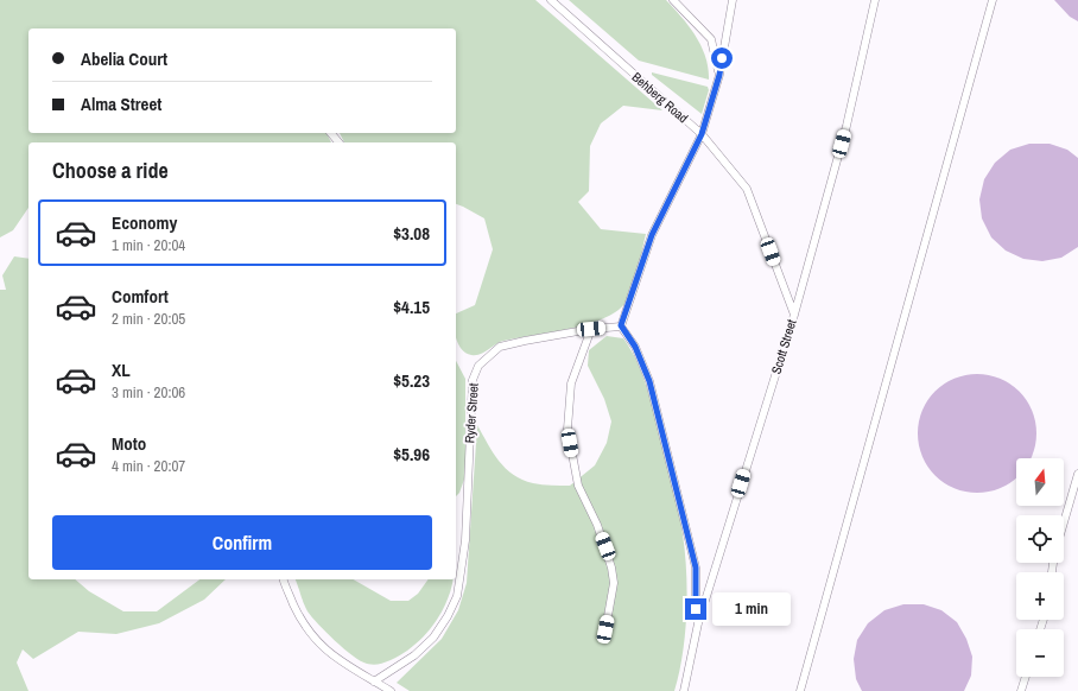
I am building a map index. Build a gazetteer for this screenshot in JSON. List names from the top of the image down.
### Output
{
  "streets": {
    "lane": ["Behberg Road", "Scott Street", "Ryder Street"]
  },
  "crossings": [
    ["Behberg Road", "Scott Street"]
  ],
  "north": "top",
  "page": {
    "banner": ["Abelia Court", "Alma Street"],
    "heading": "Choose a ride",
    "list": [
      {
        "name": "Economy",
        "note": "1 min · 20:04",
        "value": "$3.08"
      },
      {
        "name": "Comfort",
        "note": "2 min · 20:05",
        "value": "$4.15"
      },
      {
        "name": "XL",
        "note": "3 min · 20:06",
        "value": "$5.23"
      },
      {
        "name": "Moto",
        "note": "4 min · 20:07",
        "value": "$5.96"
      }
    ],
    "map_buttons": ["+", "−"],
    "buttons": "Confirm",
    "bubble": "1 min"
  }
}
